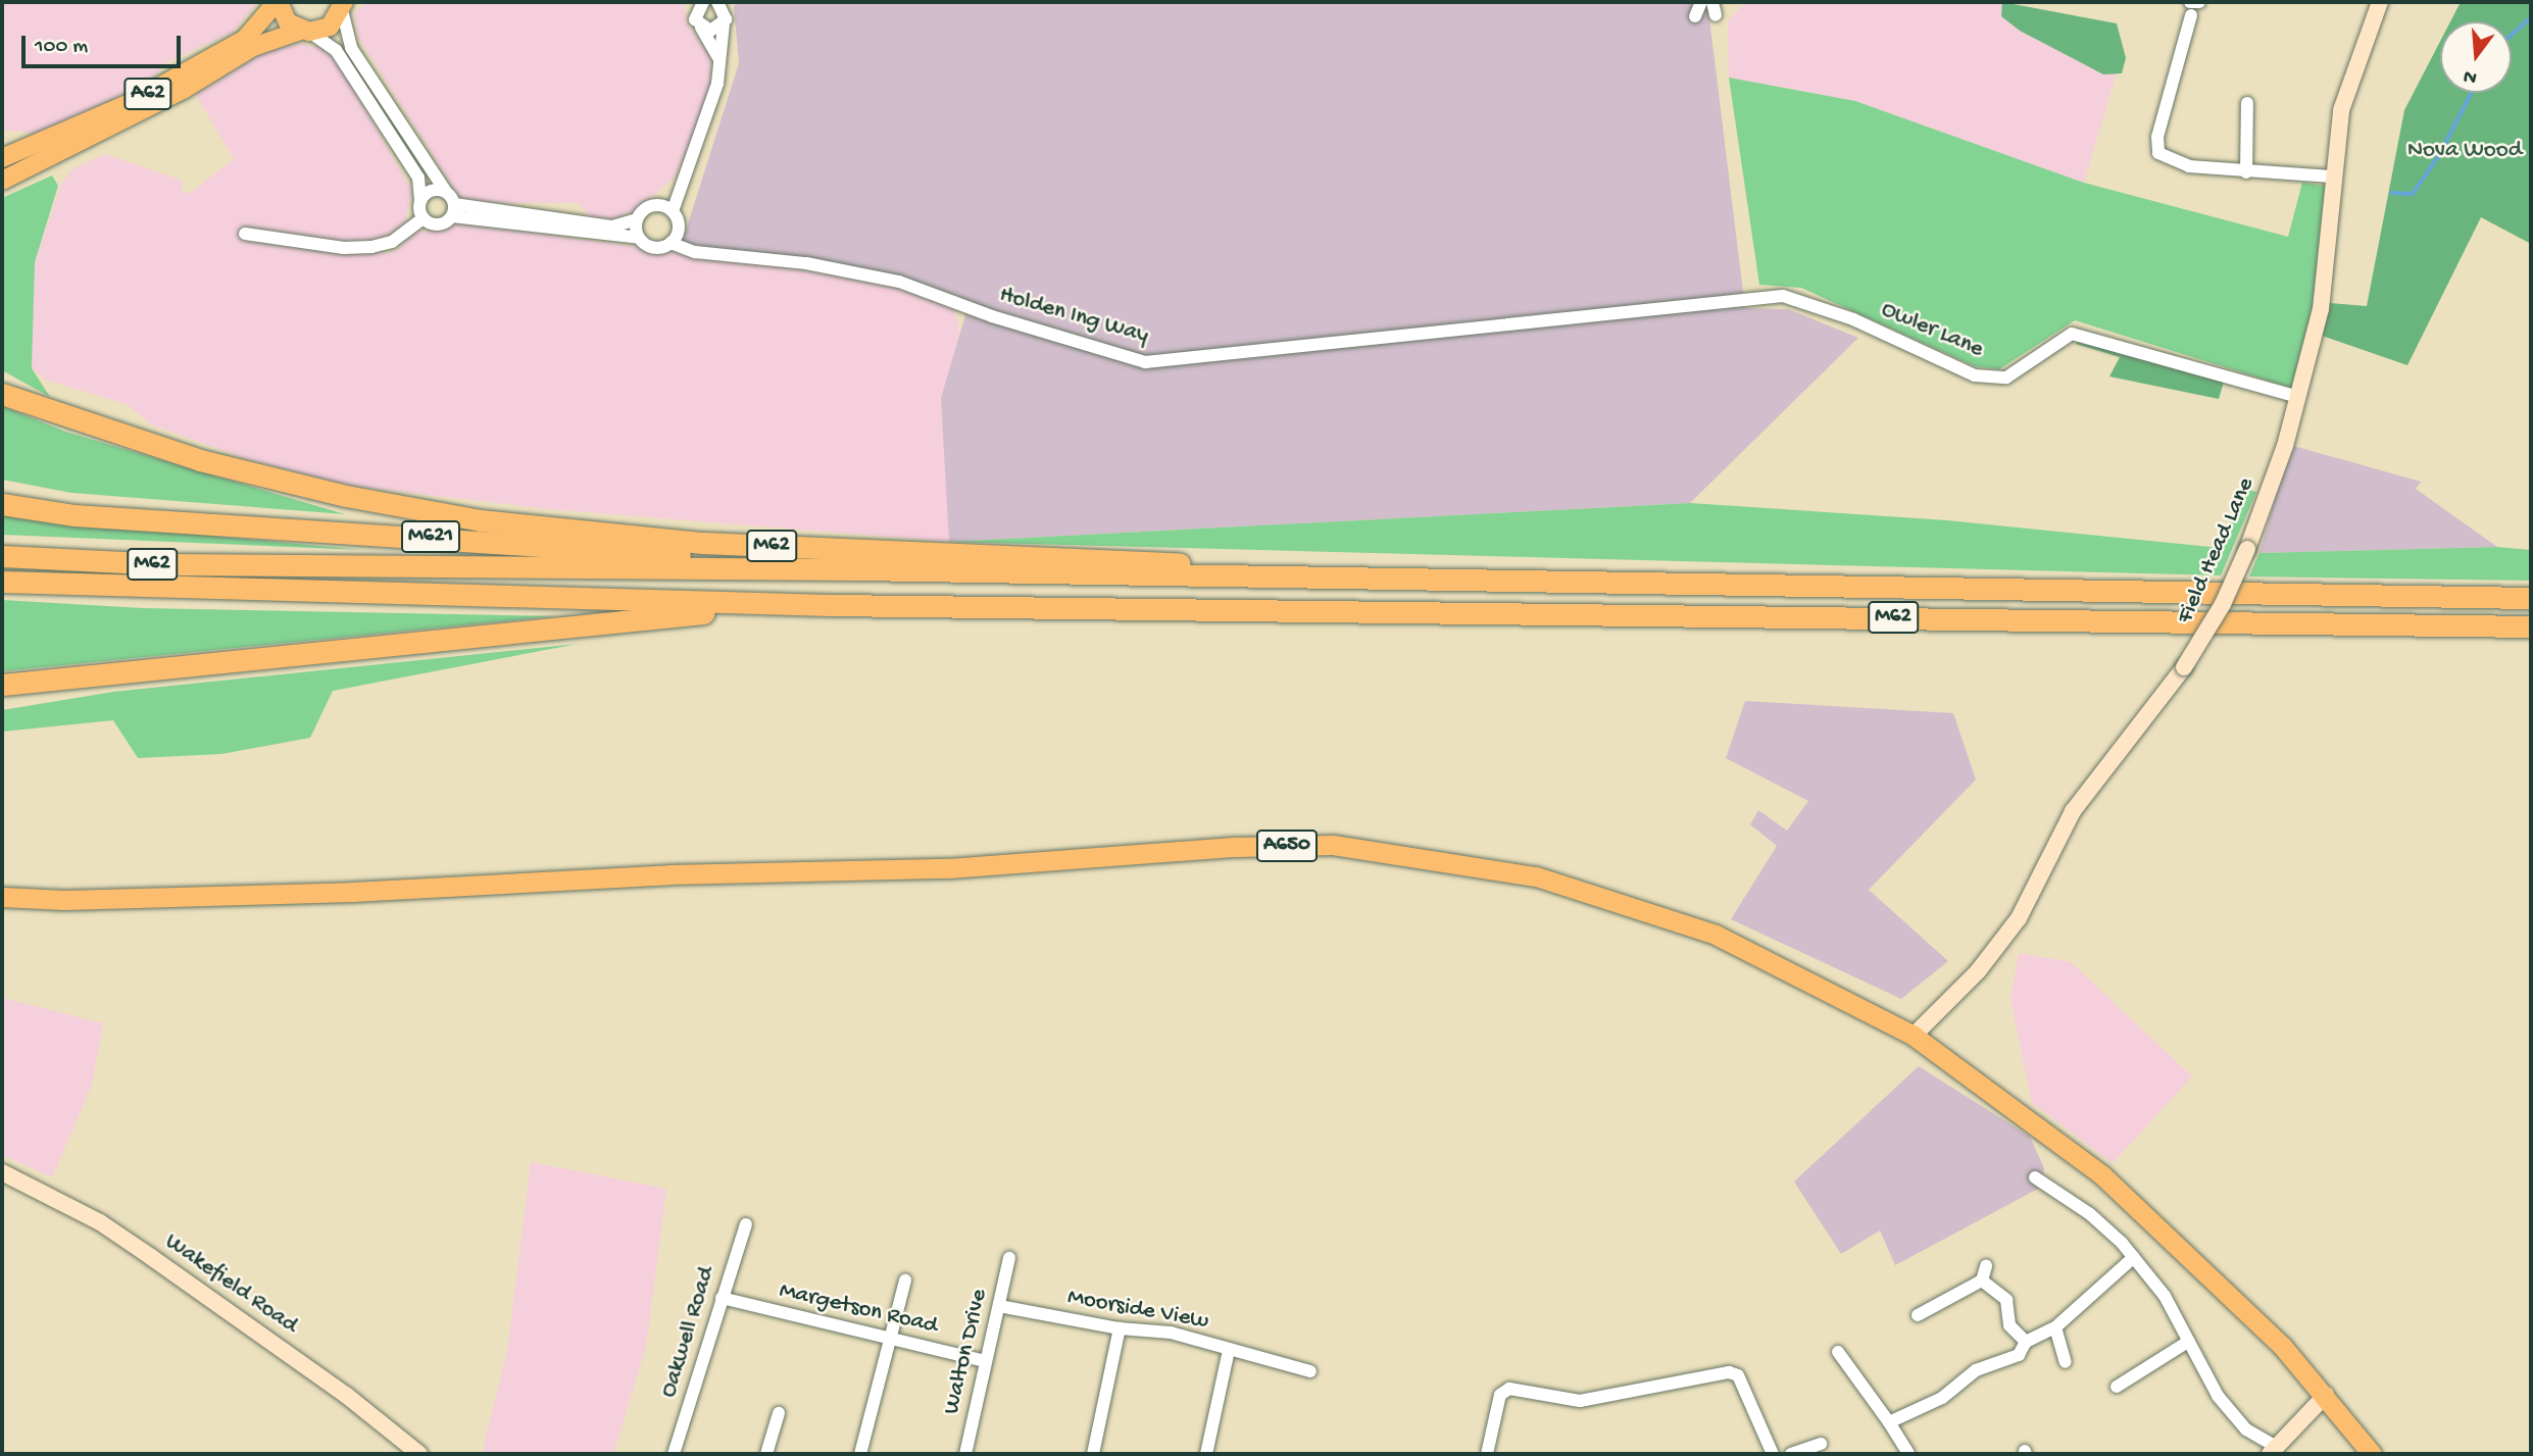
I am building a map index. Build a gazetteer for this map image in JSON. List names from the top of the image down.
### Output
{
  "streets": {
    "highway": ["M621", "M62", "A650"],
    "main road": ["A62", "Field Head Lane", "Wakefield Road"],
    "street": [
      "Holden Ing Way",
      "Owler Lane",
      "Margetson Road",
      "Moorside View",
      "Oakwell Road",
      "Walton Drive"
    ]
  },
  "crossings": [
    ["Holden Ing Way", "Owler Lane"],
    ["Owler Lane", "Field Head Lane"],
    ["M621", "M62"],
    ["Field Head Lane", "A650"],
    ["Margetson Road", "Oakwell Road"],
    ["Margetson Road", "Walton Drive"],
    ["Moorside View", "Walton Drive"]
  ],
  "parks": ["Nova Wood"],
  "scale_bar": "100 m",
  "north": "bottom"
}
